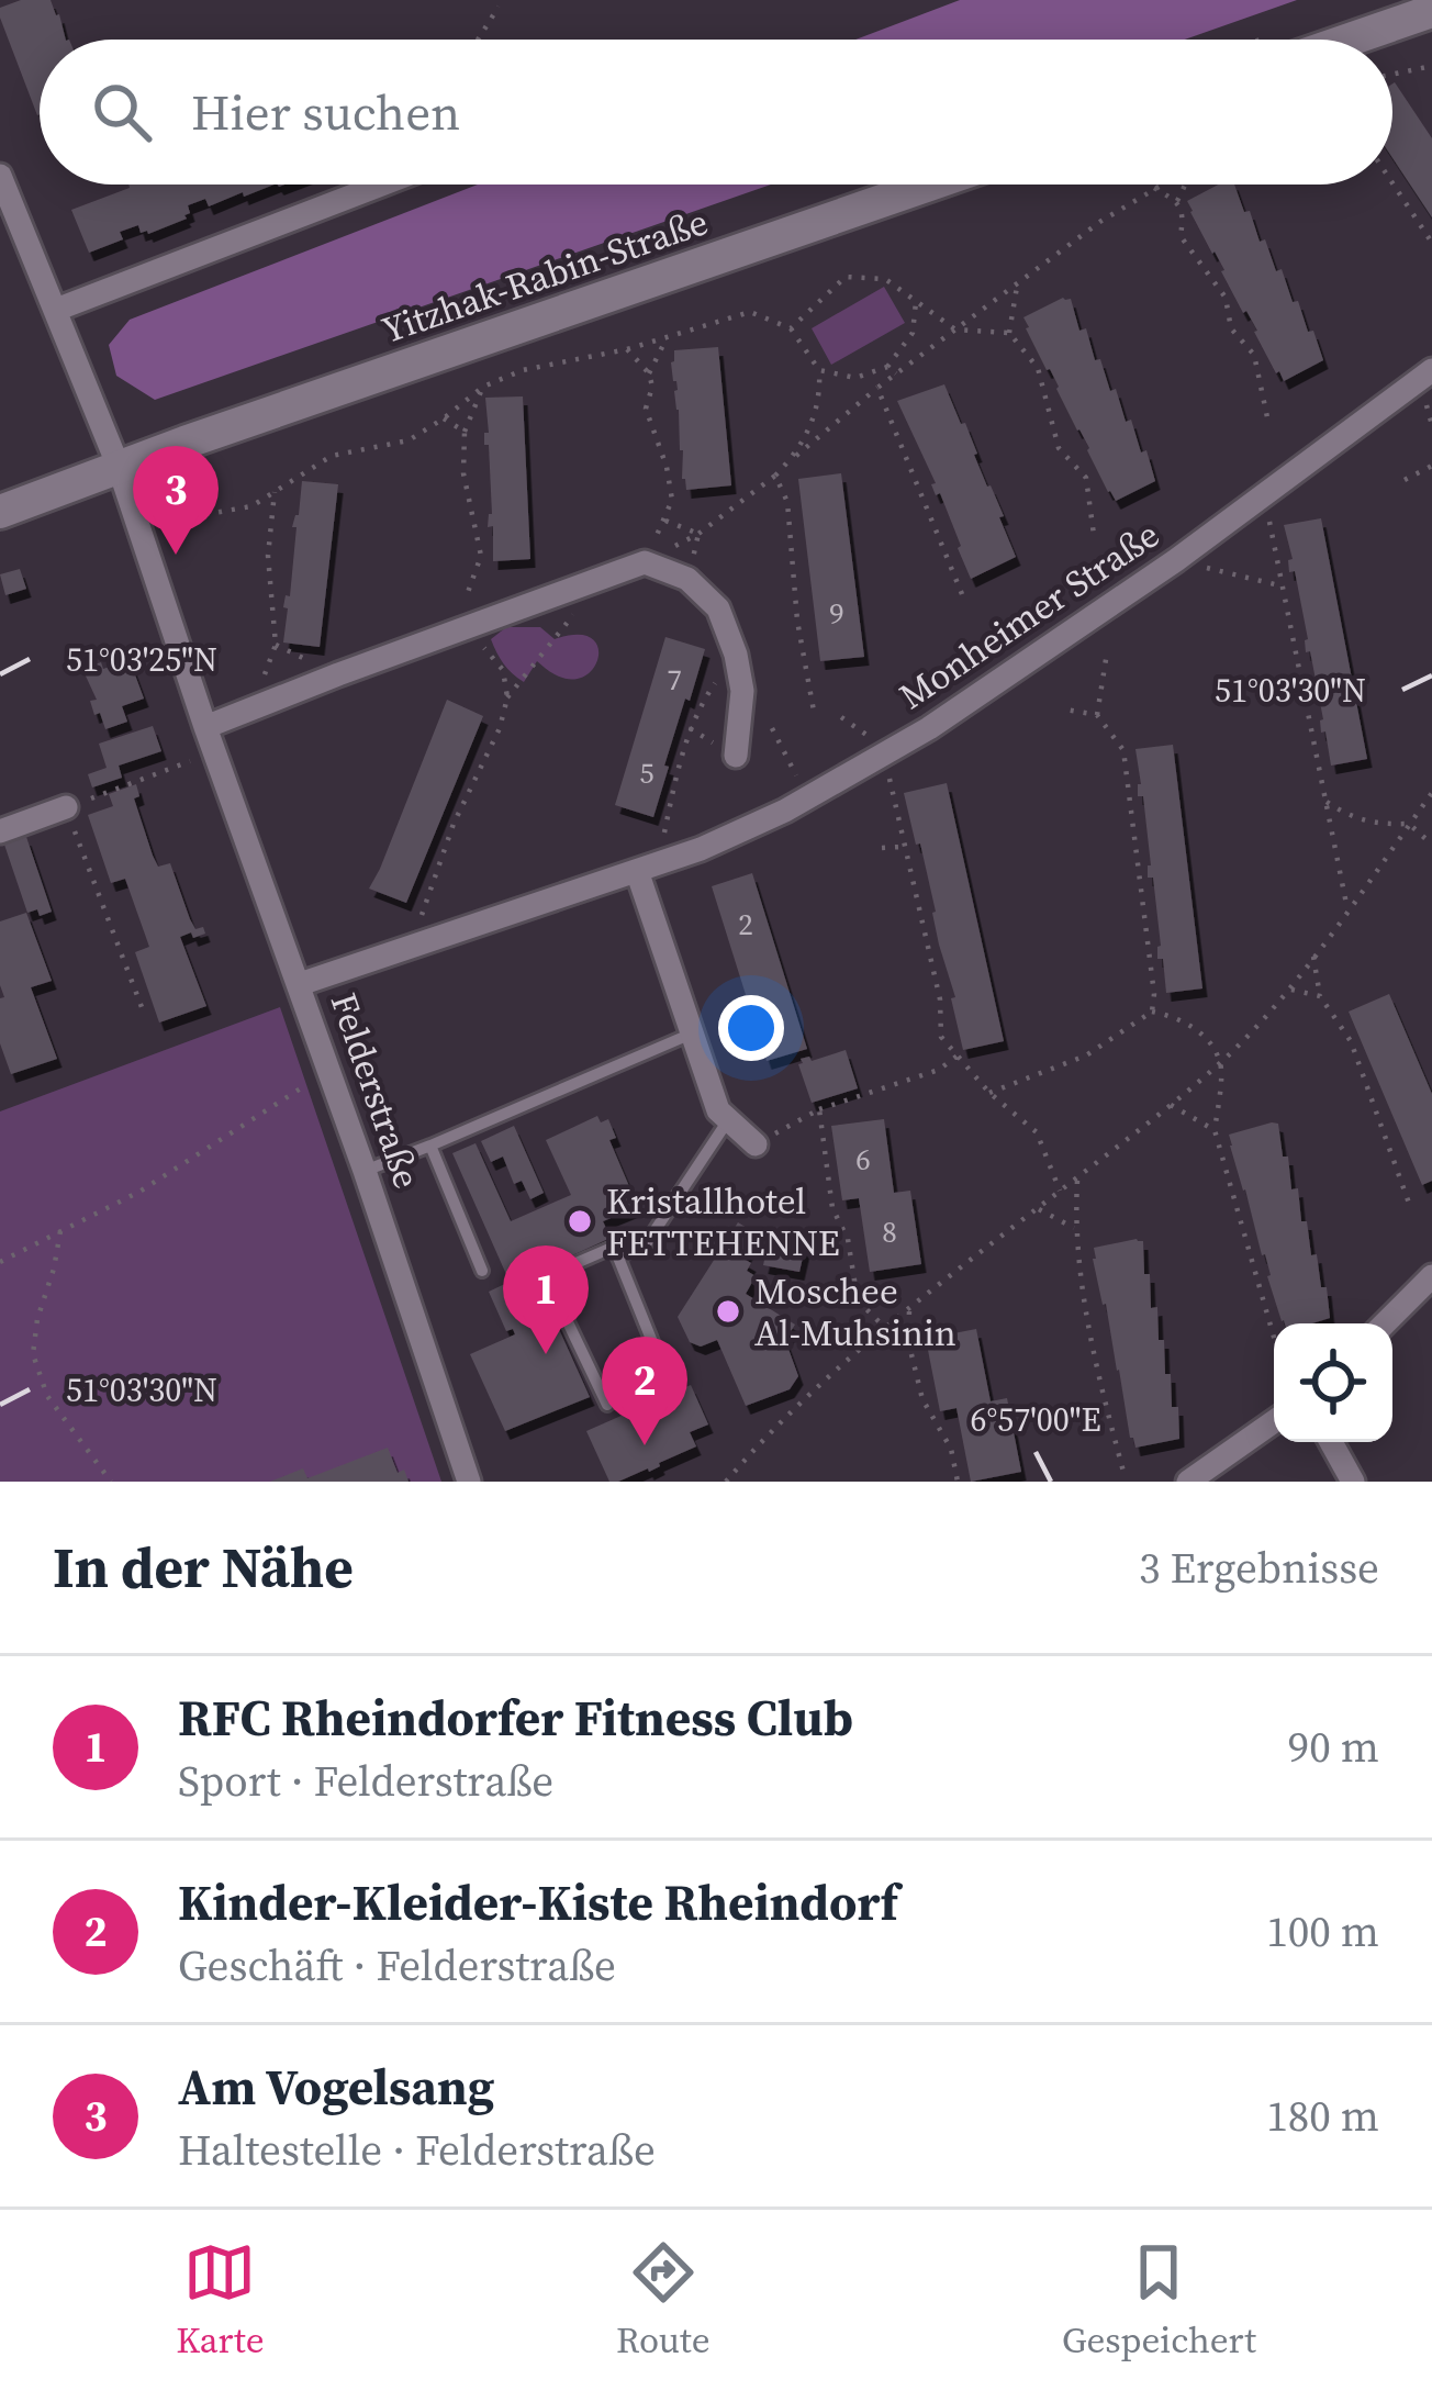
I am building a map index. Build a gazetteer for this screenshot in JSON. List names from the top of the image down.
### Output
{
  "streets": {
    "main road": ["Yitzhak-Rabin-Straße"],
    "street": ["Monheimer Straße", "Felderstraße"]
  },
  "crossings": [
    ["Yitzhak-Rabin-Straße", "Felderstraße"],
    ["Monheimer Straße", "Felderstraße"]
  ],
  "places": ["Kristallhotel FETTEHENNE", "Moschee Al-Muhsinin"],
  "house_numbers": [
    "9",
    "7",
    "5",
    "2",
    "6",
    "8"
  ],
  "page": {
    "search": "Hier suchen",
    "pins": ["3", "1", "2"],
    "heading": ["In der Nähe", "3 Ergebnisse"],
    "list": [
      {
        "mark": "1",
        "name": "RFC Rheindorfer Fitness Club",
        "note": "Sport · Felderstraße",
        "value": "90 m"
      },
      {
        "mark": "2",
        "name": "Kinder-Kleider-Kiste Rheindorf",
        "note": "Geschäft · Felderstraße",
        "value": "100 m"
      },
      {
        "mark": "3",
        "name": "Am Vogelsang",
        "note": "Haltestelle · Felderstraße",
        "value": "180 m"
      }
    ],
    "nav": ["Karte", "Route", "Gespeichert"]
  },
  "coordinates": ["51°03'25\"N", "51°03'30\"N", "6°57'00\"E"]
}
